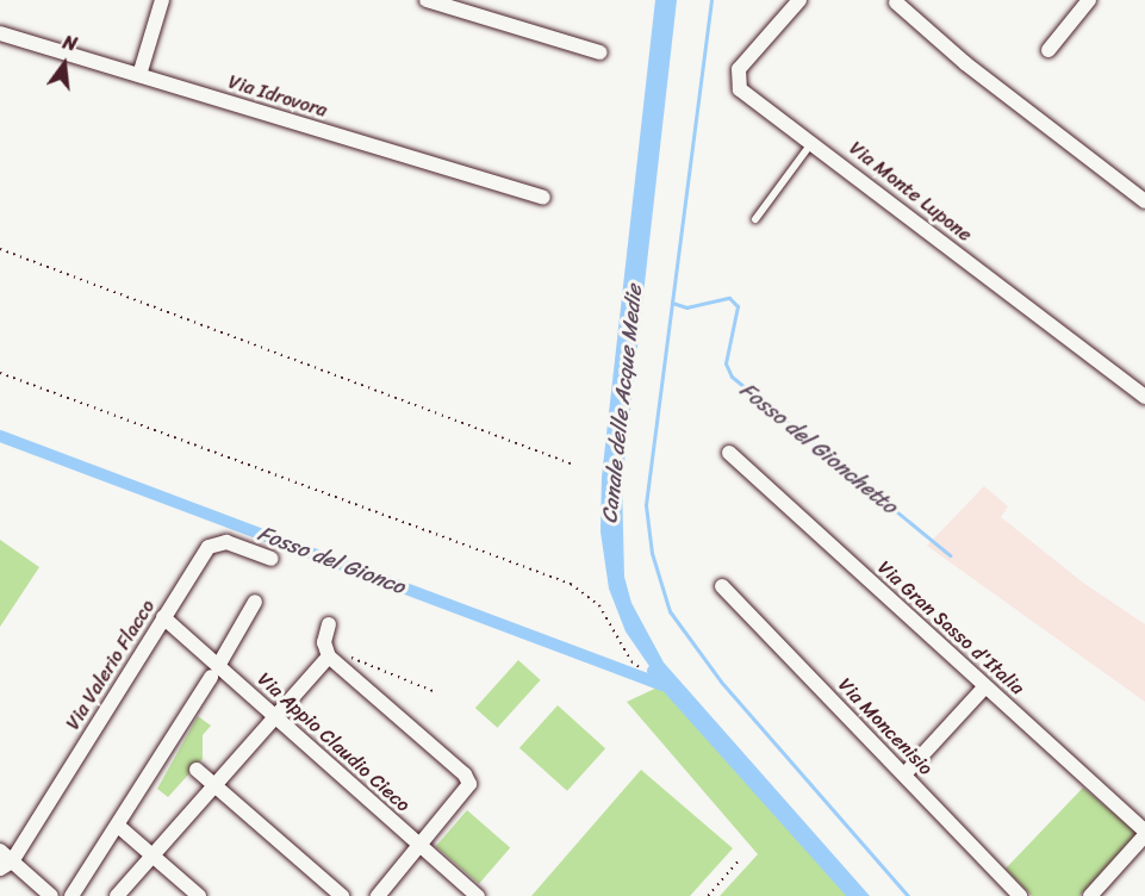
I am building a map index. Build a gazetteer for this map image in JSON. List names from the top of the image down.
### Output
{
  "streets": {
    "street": [
      "Via Idrovora",
      "Via Monte Lupone",
      "Via Gran Sasso d'Italia",
      "Via Valerio Flacco",
      "Via Moncenisio",
      "Via Appio Claudio Cieco"
    ]
  },
  "crossings": [
    ["Via Valerio Flacco", "Via Appio Claudio Cieco"]
  ],
  "water": ["Canale delle Acque Medie", "Fosso del Gionchetto", "Fosso del Gionco"],
  "north": "top"
}
